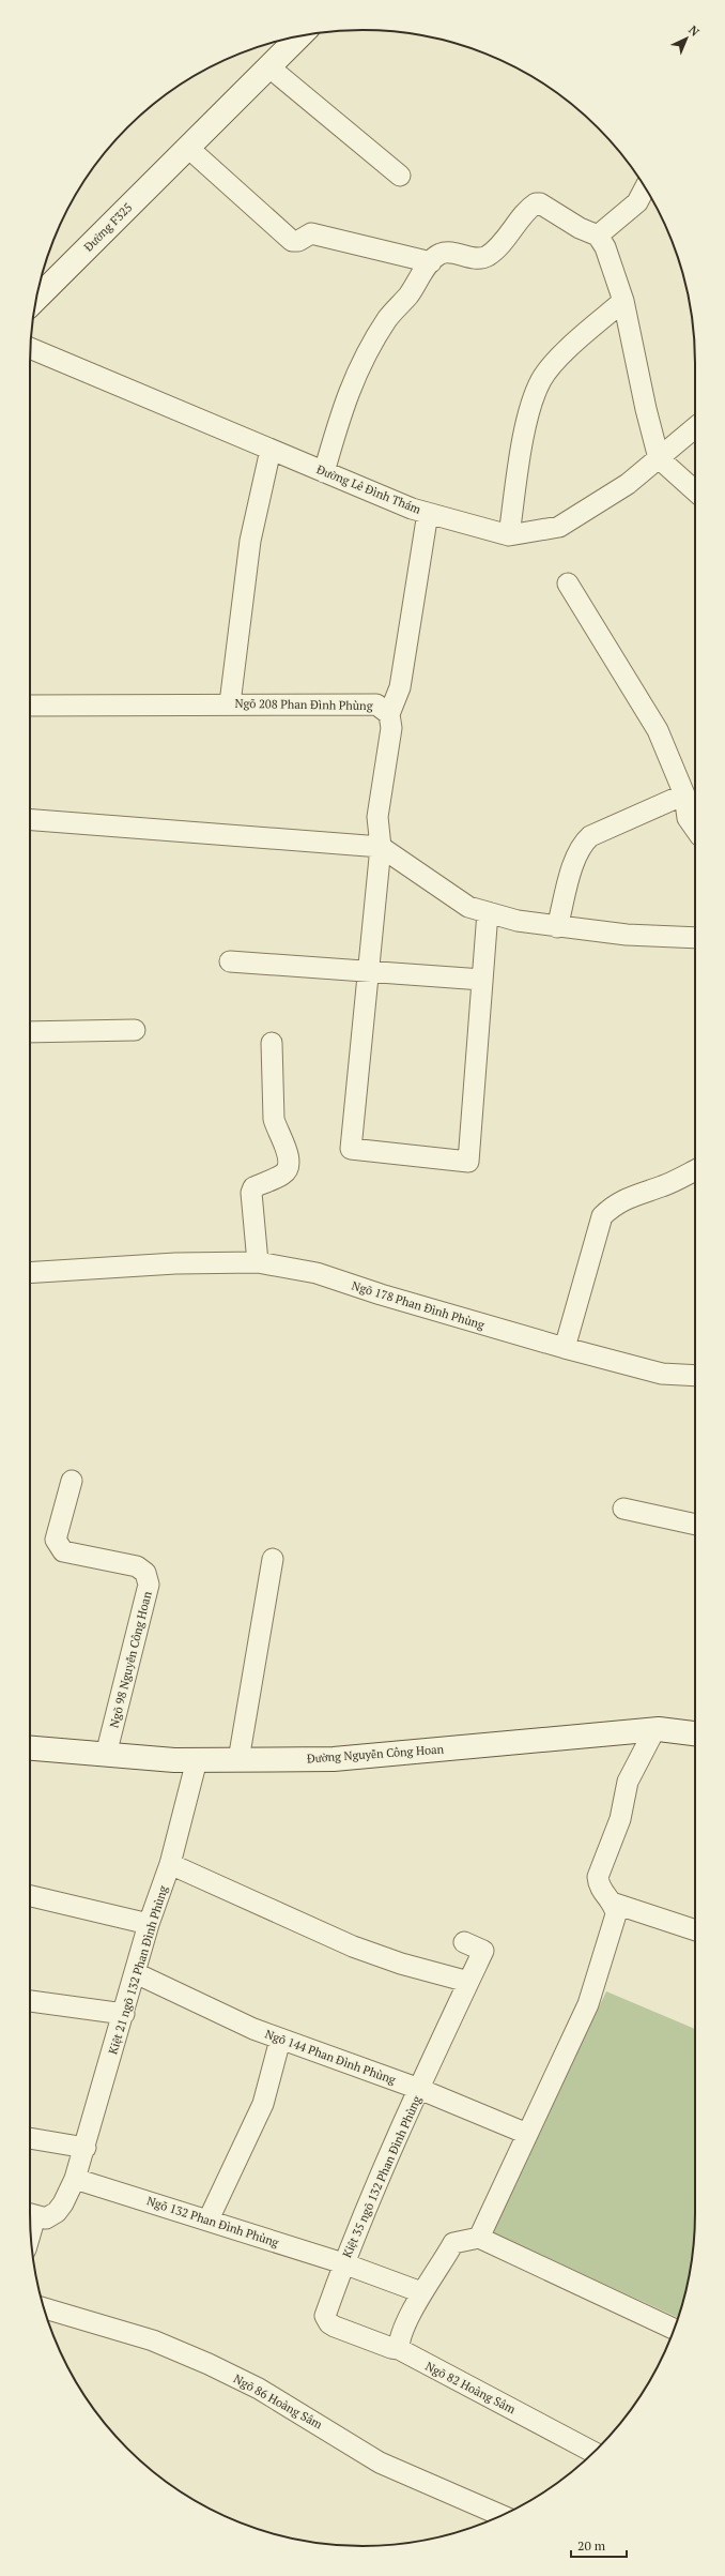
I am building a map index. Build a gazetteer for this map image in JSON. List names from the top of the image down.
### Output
{
  "streets": {
    "main road": ["Đường F325", "Đường Nguyễn Công Hoan"],
    "street": [
      "Đường Lê Đình Thám",
      "Ngõ 208 Phan Đình Phùng",
      "Ngõ 178 Phan Đình Phùng",
      "Ngõ 98 Nguyễn Công Hoan",
      "Kiệt 21 ngõ 132 Phan Đình Phùng",
      "Ngõ 144 Phan Đình Phùng",
      "Kiệt 35 ngõ 132 Phan Đình Phùng",
      "Ngõ 132 Phan Đình Phùng",
      "Ngõ 82 Hoàng Sâm",
      "Ngõ 86 Hoàng Sâm"
    ]
  },
  "crossings": [
    ["Ngõ 98 Nguyễn Công Hoan", "Đường Nguyễn Công Hoan"],
    ["Đường Nguyễn Công Hoan", "Kiệt 21 ngõ 132 Phan Đình Phùng"],
    ["Kiệt 21 ngõ 132 Phan Đình Phùng", "Ngõ 144 Phan Đình Phùng"],
    ["Kiệt 21 ngõ 132 Phan Đình Phùng", "Ngõ 132 Phan Đình Phùng"],
    ["Ngõ 144 Phan Đình Phùng", "Kiệt 35 ngõ 132 Phan Đình Phùng"],
    ["Kiệt 35 ngõ 132 Phan Đình Phùng", "Ngõ 132 Phan Đình Phùng"],
    ["Kiệt 35 ngõ 132 Phan Đình Phùng", "Ngõ 82 Hoàng Sâm"]
  ],
  "scale_bar": "20 m",
  "north": "top right"
}
